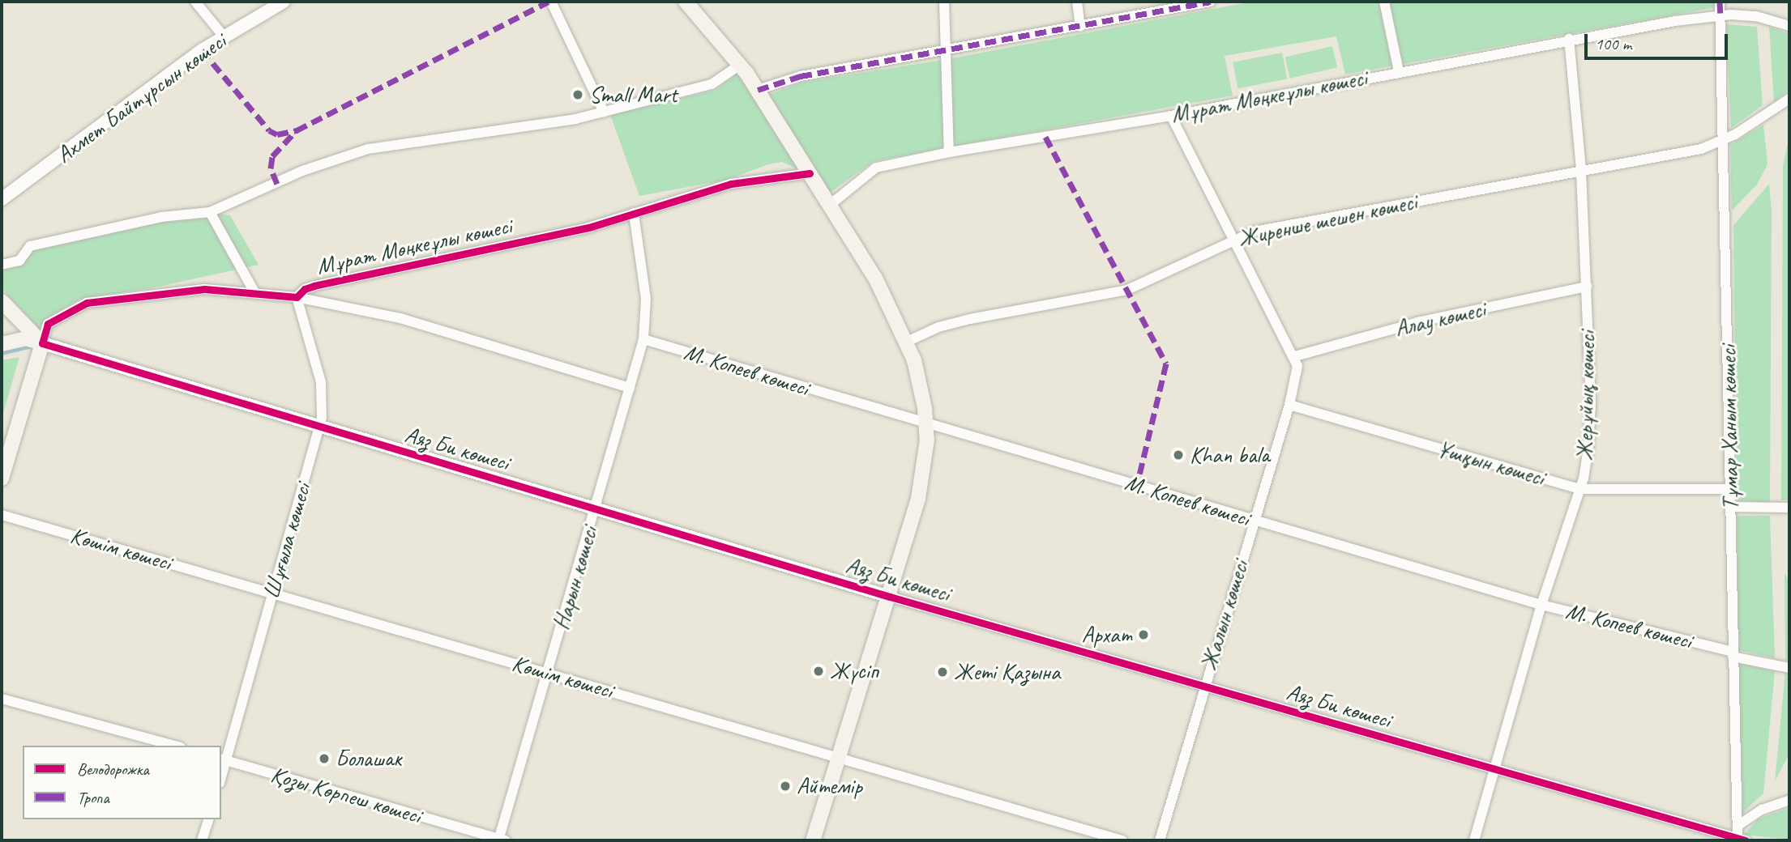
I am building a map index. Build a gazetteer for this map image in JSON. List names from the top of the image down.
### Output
{
  "streets": {
    "street": [
      "Мұрат Мөңкеұлы көшесі",
      "Ахмет Байтұрсын көшесі",
      "Жиренше шешен көшесі",
      "Алау көшесі",
      "М. Копеев көшесі",
      "Жерұйық көшесі",
      "Тұмар Ханым көшесі",
      "Аяз Би көшесі",
      "Ұшқын көшесі",
      "Шұғыла көшесі",
      "Көшім көшесі",
      "Нарын көшесі",
      "Жалын көшесі",
      "Қозы Көрпеш көшесі"
    ]
  },
  "crossings": [
    ["Мұрат Мөңкеұлы көшесі", "Жерұйық көшесі"],
    ["Мұрат Мөңкеұлы көшесі", "Тұмар Ханым көшесі"],
    ["Мұрат Мөңкеұлы көшесі", "Аяз Би көшесі"],
    ["Мұрат Мөңкеұлы көшесі", "Шұғыла көшесі"],
    ["Мұрат Мөңкеұлы көшесі", "Нарын көшесі"],
    ["Мұрат Мөңкеұлы көшесі", "Жалын көшесі"],
    ["Жиренше шешен көшесі", "Жерұйық көшесі"],
    ["Жиренше шешен көшесі", "Тұмар Ханым көшесі"],
    ["Жиренше шешен көшесі", "Жалын көшесі"],
    ["Алау көшесі", "Жерұйық көшесі"],
    ["Алау көшесі", "Жалын көшесі"],
    ["М. Копеев көшесі", "Жерұйық көшесі"],
    ["М. Копеев көшесі", "Тұмар Ханым көшесі"],
    ["М. Копеев көшесі", "Нарын көшесі"],
    ["М. Копеев көшесі", "Жалын көшесі"],
    ["Жерұйық көшесі", "Аяз Би көшесі"],
    ["Жерұйық көшесі", "Ұшқын көшесі"],
    ["Тұмар Ханым көшесі", "Аяз Би көшесі"],
    ["Тұмар Ханым көшесі", "Ұшқын көшесі"],
    ["Аяз Би көшесі", "Шұғыла көшесі"],
    ["Аяз Би көшесі", "Нарын көшесі"],
    ["Аяз Би көшесі", "Жалын көшесі"],
    ["Ұшқын көшесі", "Жалын көшесі"],
    ["Шұғыла көшесі", "Көшім көшесі"],
    ["Шұғыла көшесі", "Қозы Көрпеш көшесі"],
    ["Көшім көшесі", "Нарын көшесі"],
    ["Нарын көшесі", "Қозы Көрпеш көшесі"]
  ],
  "places": [
    "Small Mart",
    "Khan bala",
    "Архат",
    "Жүсіп",
    "Жеті Қазына",
    "Болашак",
    "Айтемір"
  ],
  "legend": ["Велодорожка", "Тропа"],
  "scale_bar": "100 m"
}
